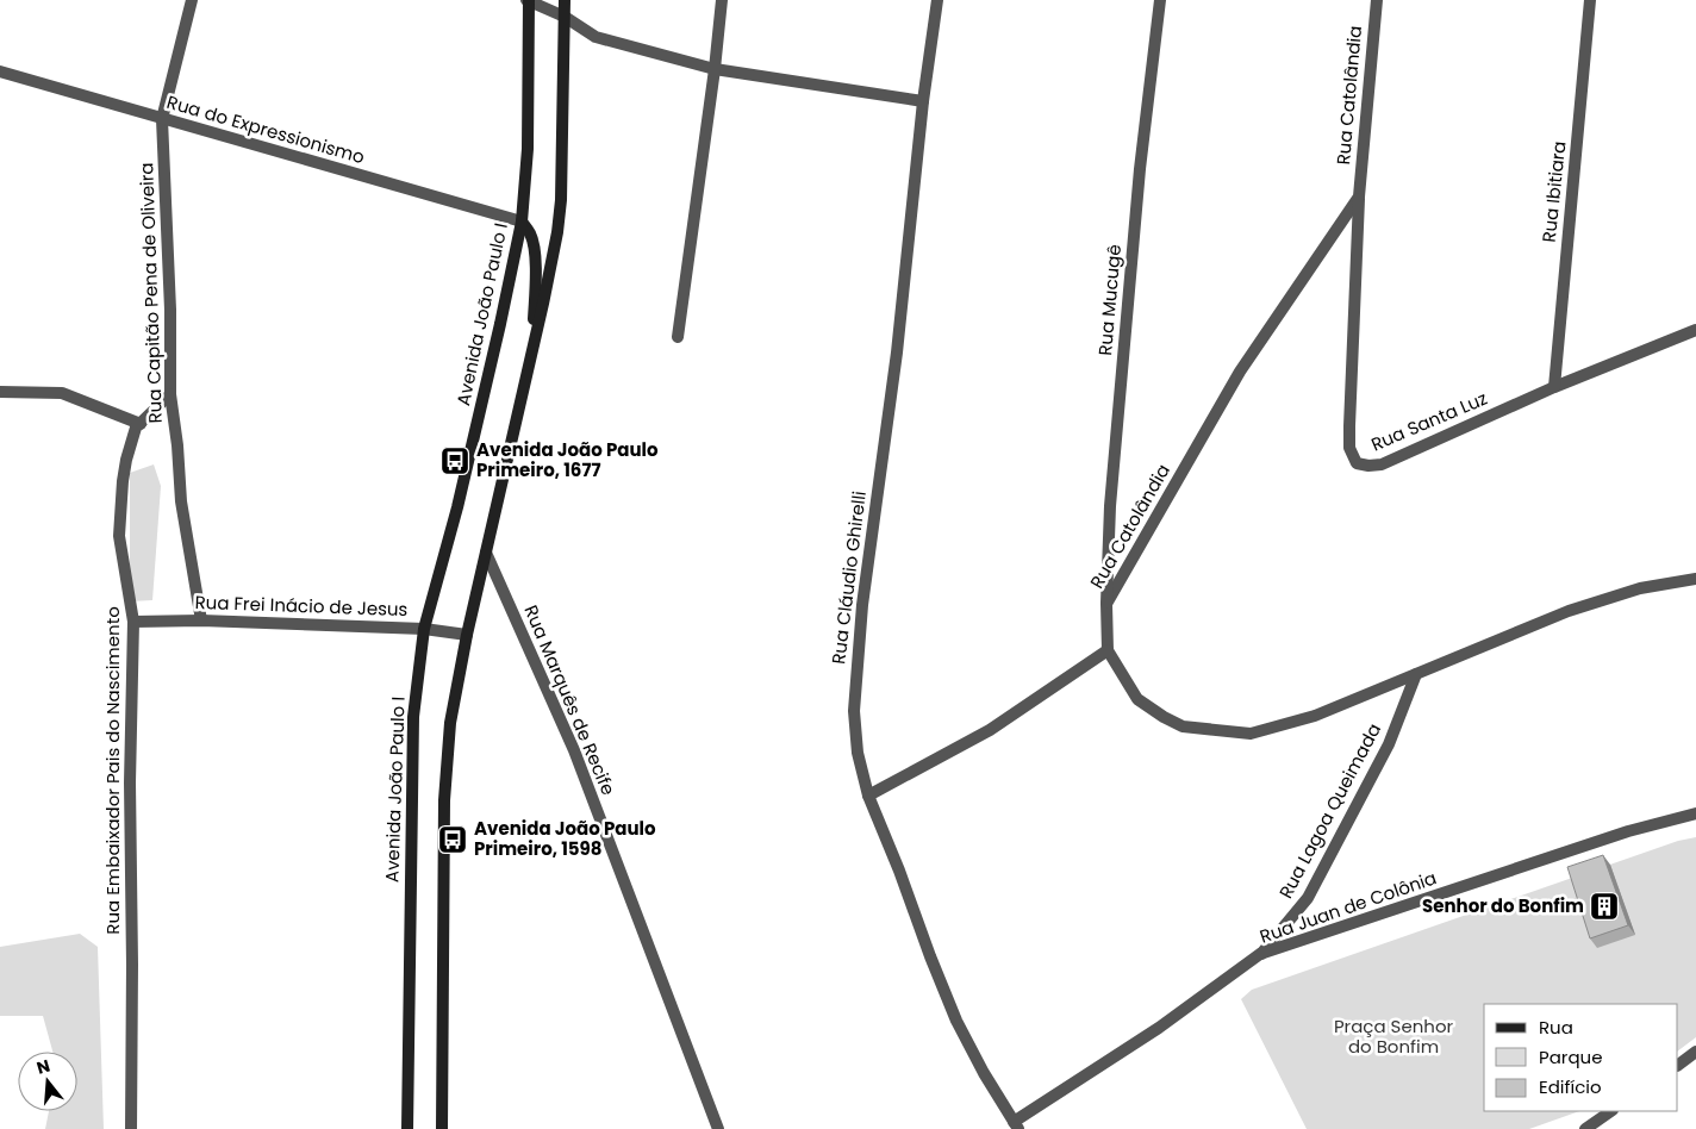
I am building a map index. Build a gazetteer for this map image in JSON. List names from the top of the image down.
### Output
{
  "streets": {
    "main road": ["Avenida João Paulo I"],
    "street": [
      "Rua Catolândia",
      "Rua do Expressionismo",
      "Rua Ibitiara",
      "Rua Capitão Pena de Oliveira",
      "Rua Mucugê",
      "Rua Santa Luz",
      "Rua Cláudio Ghirelli",
      "Rua Frei Inácio de Jesus",
      "Rua Marquês de Recife",
      "Rua Embaixador Pais do Nascimento",
      "Rua Lagoa Queimada",
      "Rua Juan de Colônia"
    ]
  },
  "crossings": [
    ["Rua Catolândia", "Rua Mucugê"],
    ["Rua Catolândia", "Rua Santa Luz"],
    ["Rua Catolândia", "Rua Lagoa Queimada"],
    ["Rua do Expressionismo", "Rua Capitão Pena de Oliveira"],
    ["Rua do Expressionismo", "Avenida João Paulo I"],
    ["Rua Ibitiara", "Rua Santa Luz"],
    ["Rua Capitão Pena de Oliveira", "Rua Frei Inácio de Jesus"],
    ["Rua Capitão Pena de Oliveira", "Rua Embaixador Pais do Nascimento"],
    ["Avenida João Paulo I", "Rua Frei Inácio de Jesus"],
    ["Rua Cláudio Ghirelli", "Rua Juan de Colônia"],
    ["Rua Frei Inácio de Jesus", "Rua Embaixador Pais do Nascimento"],
    ["Rua Lagoa Queimada", "Rua Juan de Colônia"]
  ],
  "parks": ["Praça Senhor do Bonfim"],
  "places": {
    "bus stop": ["Avenida João Paulo Primeiro, 1677", "Avenida João Paulo Primeiro, 1598"],
    "building": ["Senhor do Bonfim"]
  },
  "legend": ["Rua", "Parque", "Edifício"],
  "north": "top"
}
